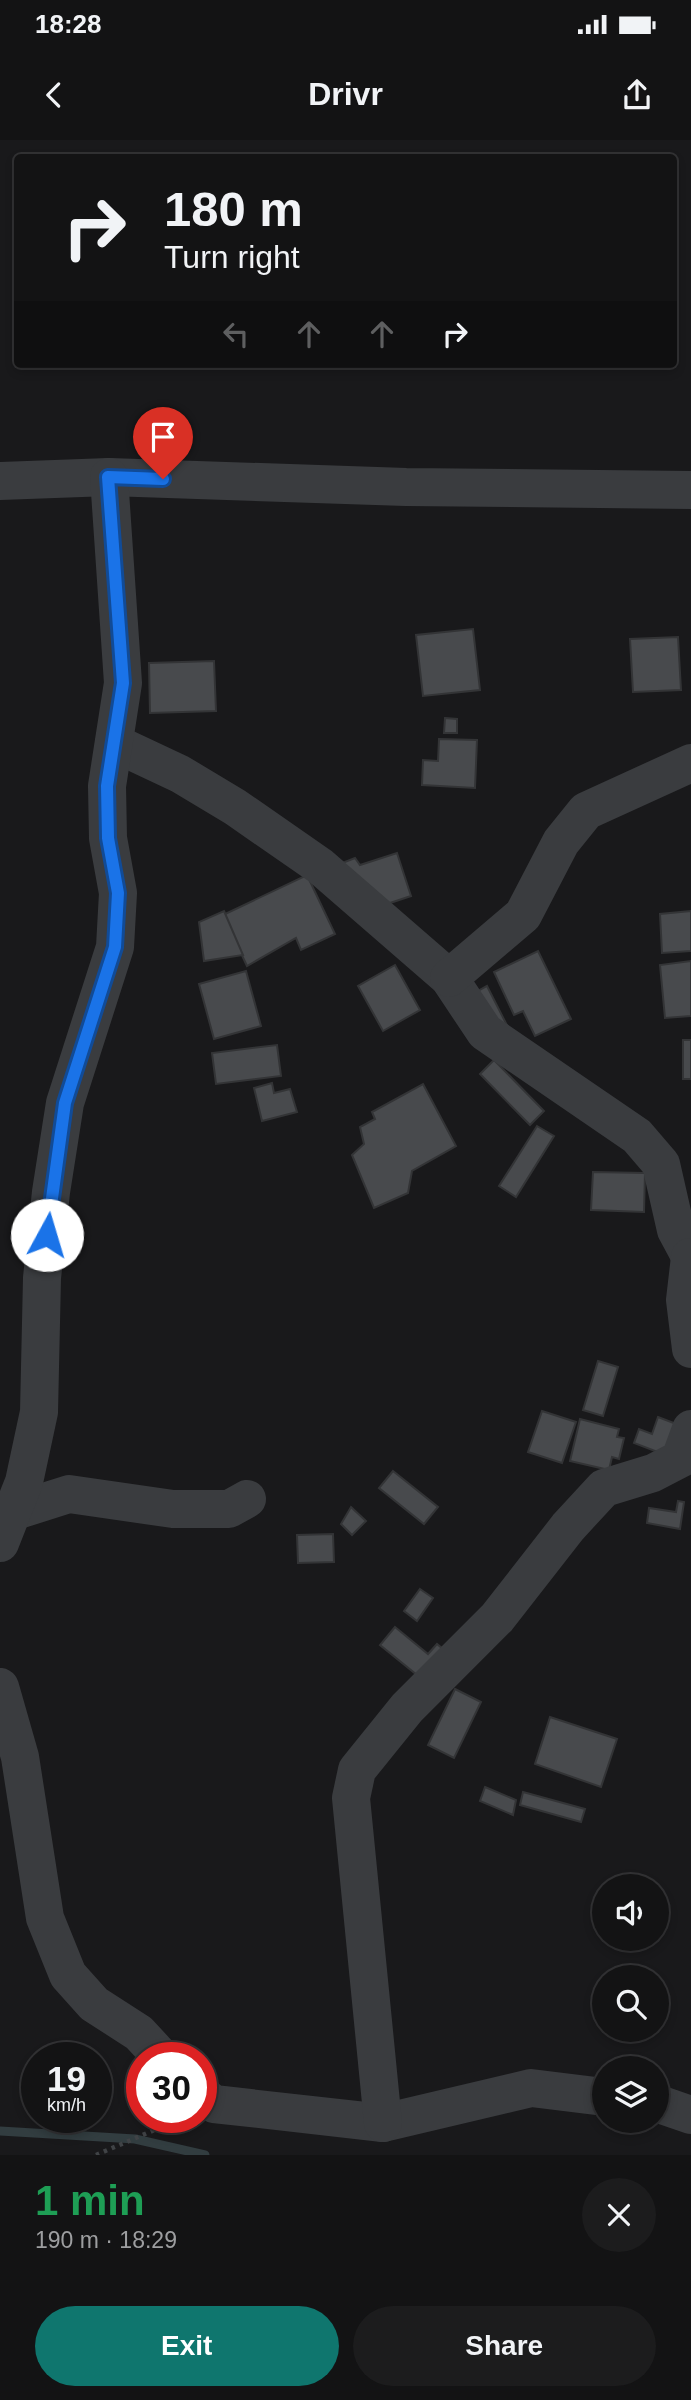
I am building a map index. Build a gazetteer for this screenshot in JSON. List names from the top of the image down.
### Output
{
  "page": {
    "status": "18:28",
    "header": "Drivr",
    "turn": ["180 m", "Turn right"],
    "speed": "19 km/h",
    "limit": "30",
    "heading": ["1 min", "190 m · 18:29"],
    "buttons": ["Exit", "Share"]
  }
}
